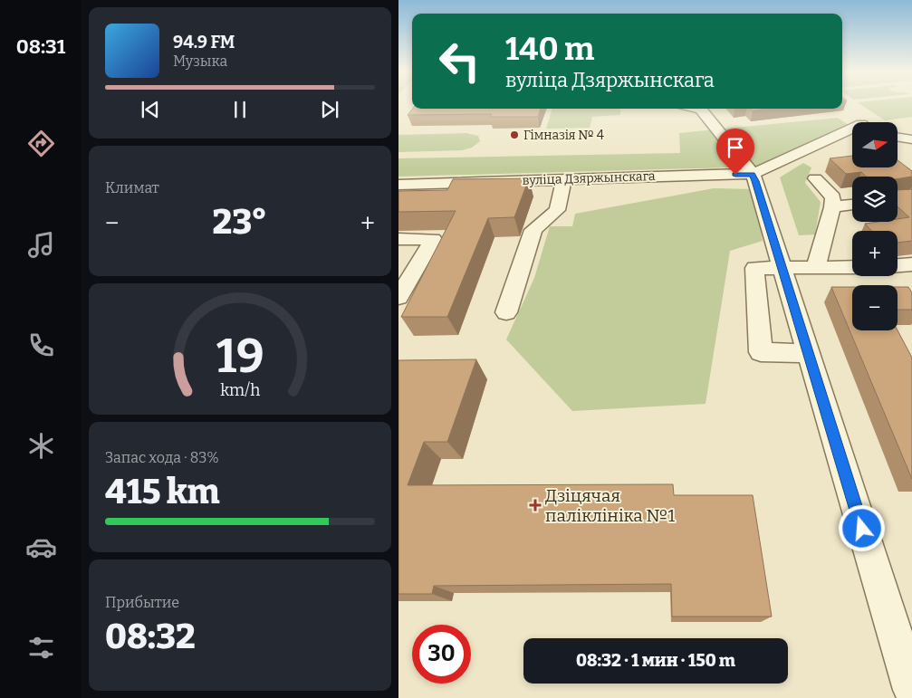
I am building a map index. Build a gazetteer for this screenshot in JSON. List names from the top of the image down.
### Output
{
  "streets": {
    "street": ["вуліца Дзяржынскага"]
  },
  "places": {
    "other": ["Гімназія № 4"],
    "health": ["Дзіцячая паліклініка №1"]
  },
  "north": "right",
  "page": {
    "tabs": "08:31",
    "turn": ["140 m", "вуліца Дзяржынскага"],
    "song": ["94.9 FM", "Музыка"],
    "map_buttons": ["+", "−"],
    "tile": [
      "Климат",
      ["Запас хода · 83%", "415 km"],
      ["Прибытие", "08:32"]
    ],
    "heat": ["−", "23°", "+"],
    "limit": "30",
    "trip": "08:32 · 1 мин · 150 m",
    "gauge": ["19", "km/h"]
  }
}
